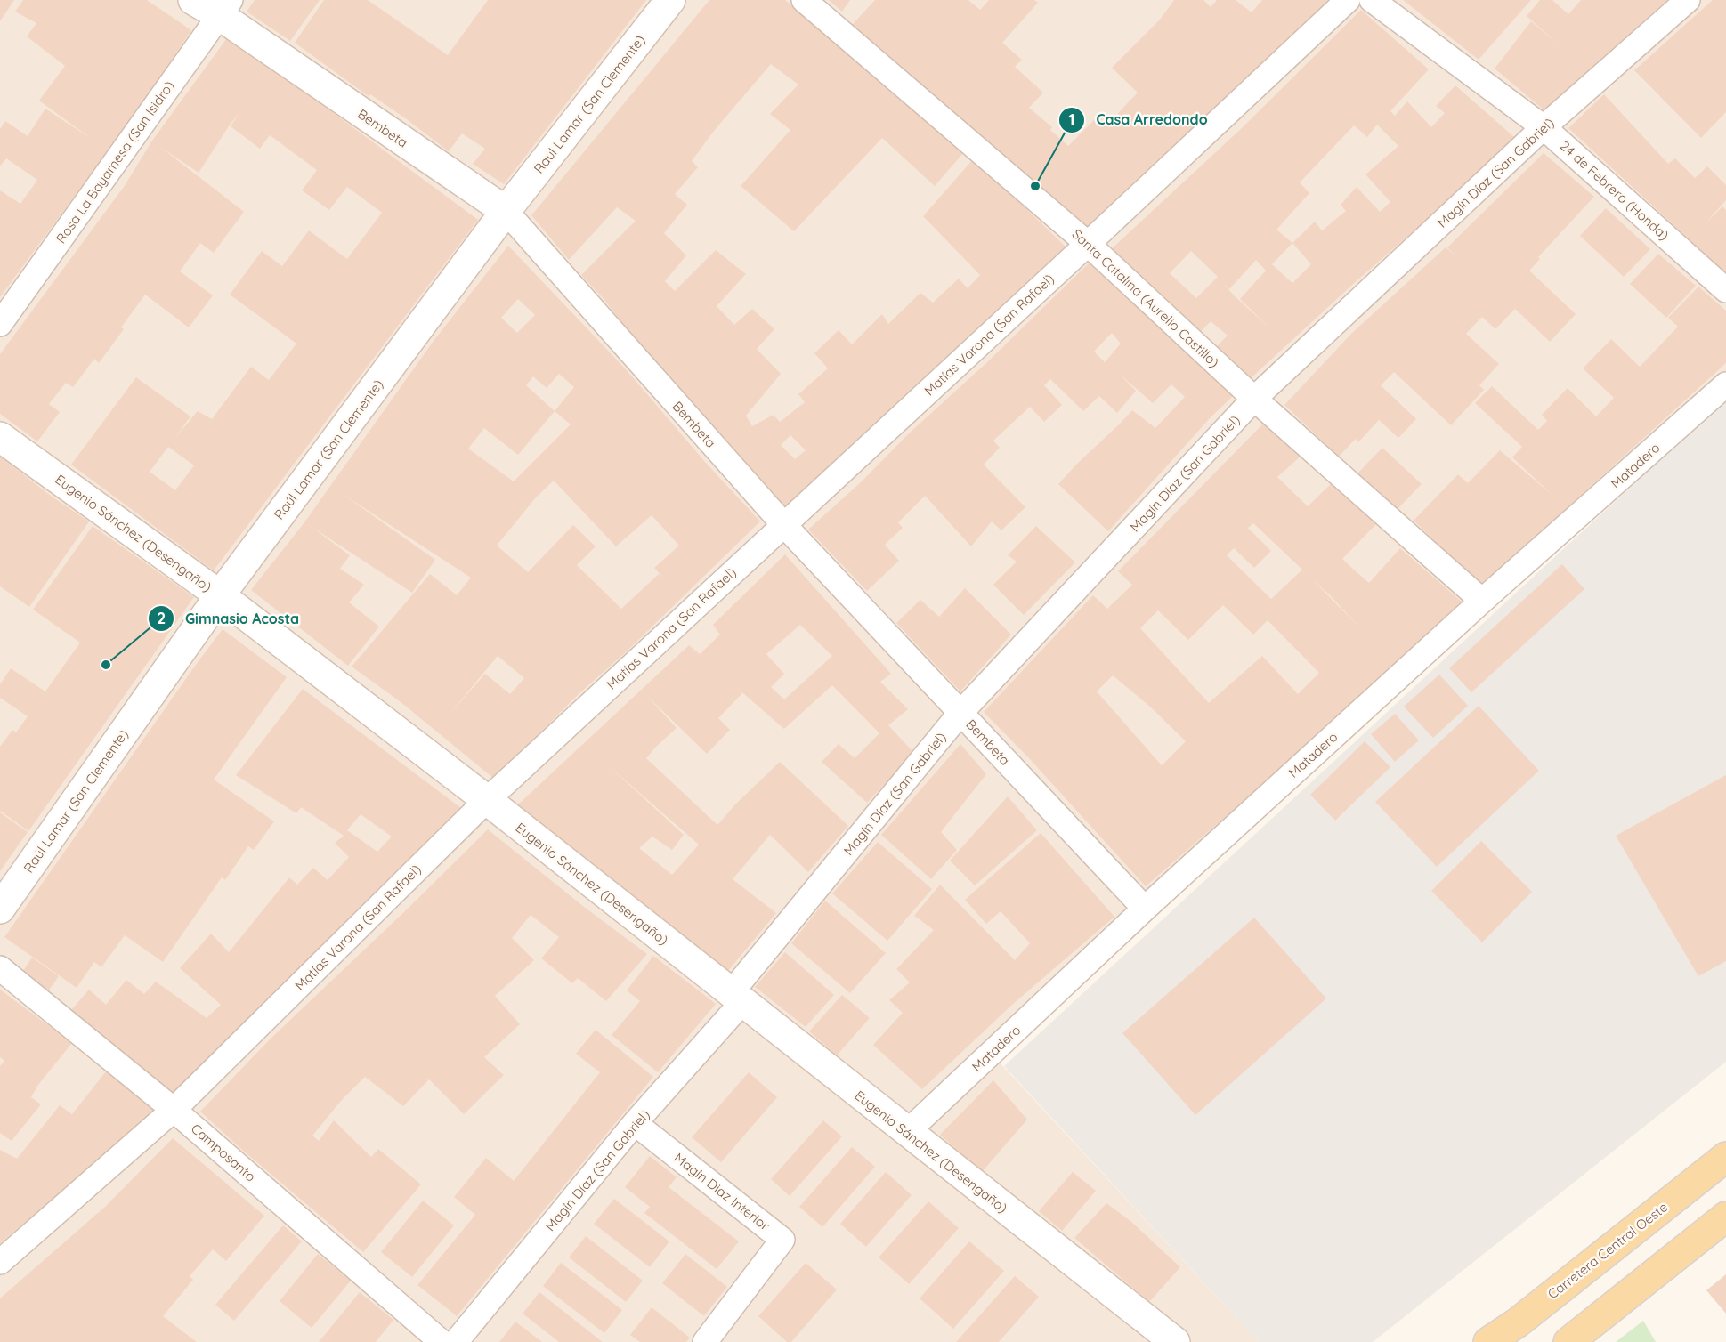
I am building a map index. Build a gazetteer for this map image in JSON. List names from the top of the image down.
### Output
{
  "streets": {
    "main road": ["Carretera Central Oeste"],
    "street": [
      "Raúl Lamar (San Clemente)",
      "Bembeta",
      "Rosa La Bayamesa (San Isidro)",
      "Magín Díaz (San Gabriel)",
      "24 de Febrero (Honda)",
      "Santa Catalina (Aurelio Castillo)",
      "Matías Varona (San Rafael)",
      "Matadero",
      "Eugenio Sánchez (Desengaño)",
      "Camposanto",
      "Magín Diaz Interior"
    ]
  },
  "crossings": [
    ["Raúl Lamar (San Clemente)", "Bembeta"],
    ["Raúl Lamar (San Clemente)", "Eugenio Sánchez (Desengaño)"],
    ["Bembeta", "Rosa La Bayamesa (San Isidro)"],
    ["Bembeta", "Magín Díaz (San Gabriel)"],
    ["Bembeta", "Matías Varona (San Rafael)"],
    ["Bembeta", "Matadero"],
    ["Magín Díaz (San Gabriel)", "24 de Febrero (Honda)"],
    ["Magín Díaz (San Gabriel)", "Santa Catalina (Aurelio Castillo)"],
    ["Magín Díaz (San Gabriel)", "Eugenio Sánchez (Desengaño)"],
    ["Magín Díaz (San Gabriel)", "Magín Diaz Interior"],
    ["Santa Catalina (Aurelio Castillo)", "Matías Varona (San Rafael)"],
    ["Santa Catalina (Aurelio Castillo)", "Matadero"],
    ["Matías Varona (San Rafael)", "Eugenio Sánchez (Desengaño)"],
    ["Matías Varona (San Rafael)", "Camposanto"],
    ["Matadero", "Eugenio Sánchez (Desengaño)"]
  ],
  "places": ["Casa Arredondo", "Gimnasio Acosta"]
}
